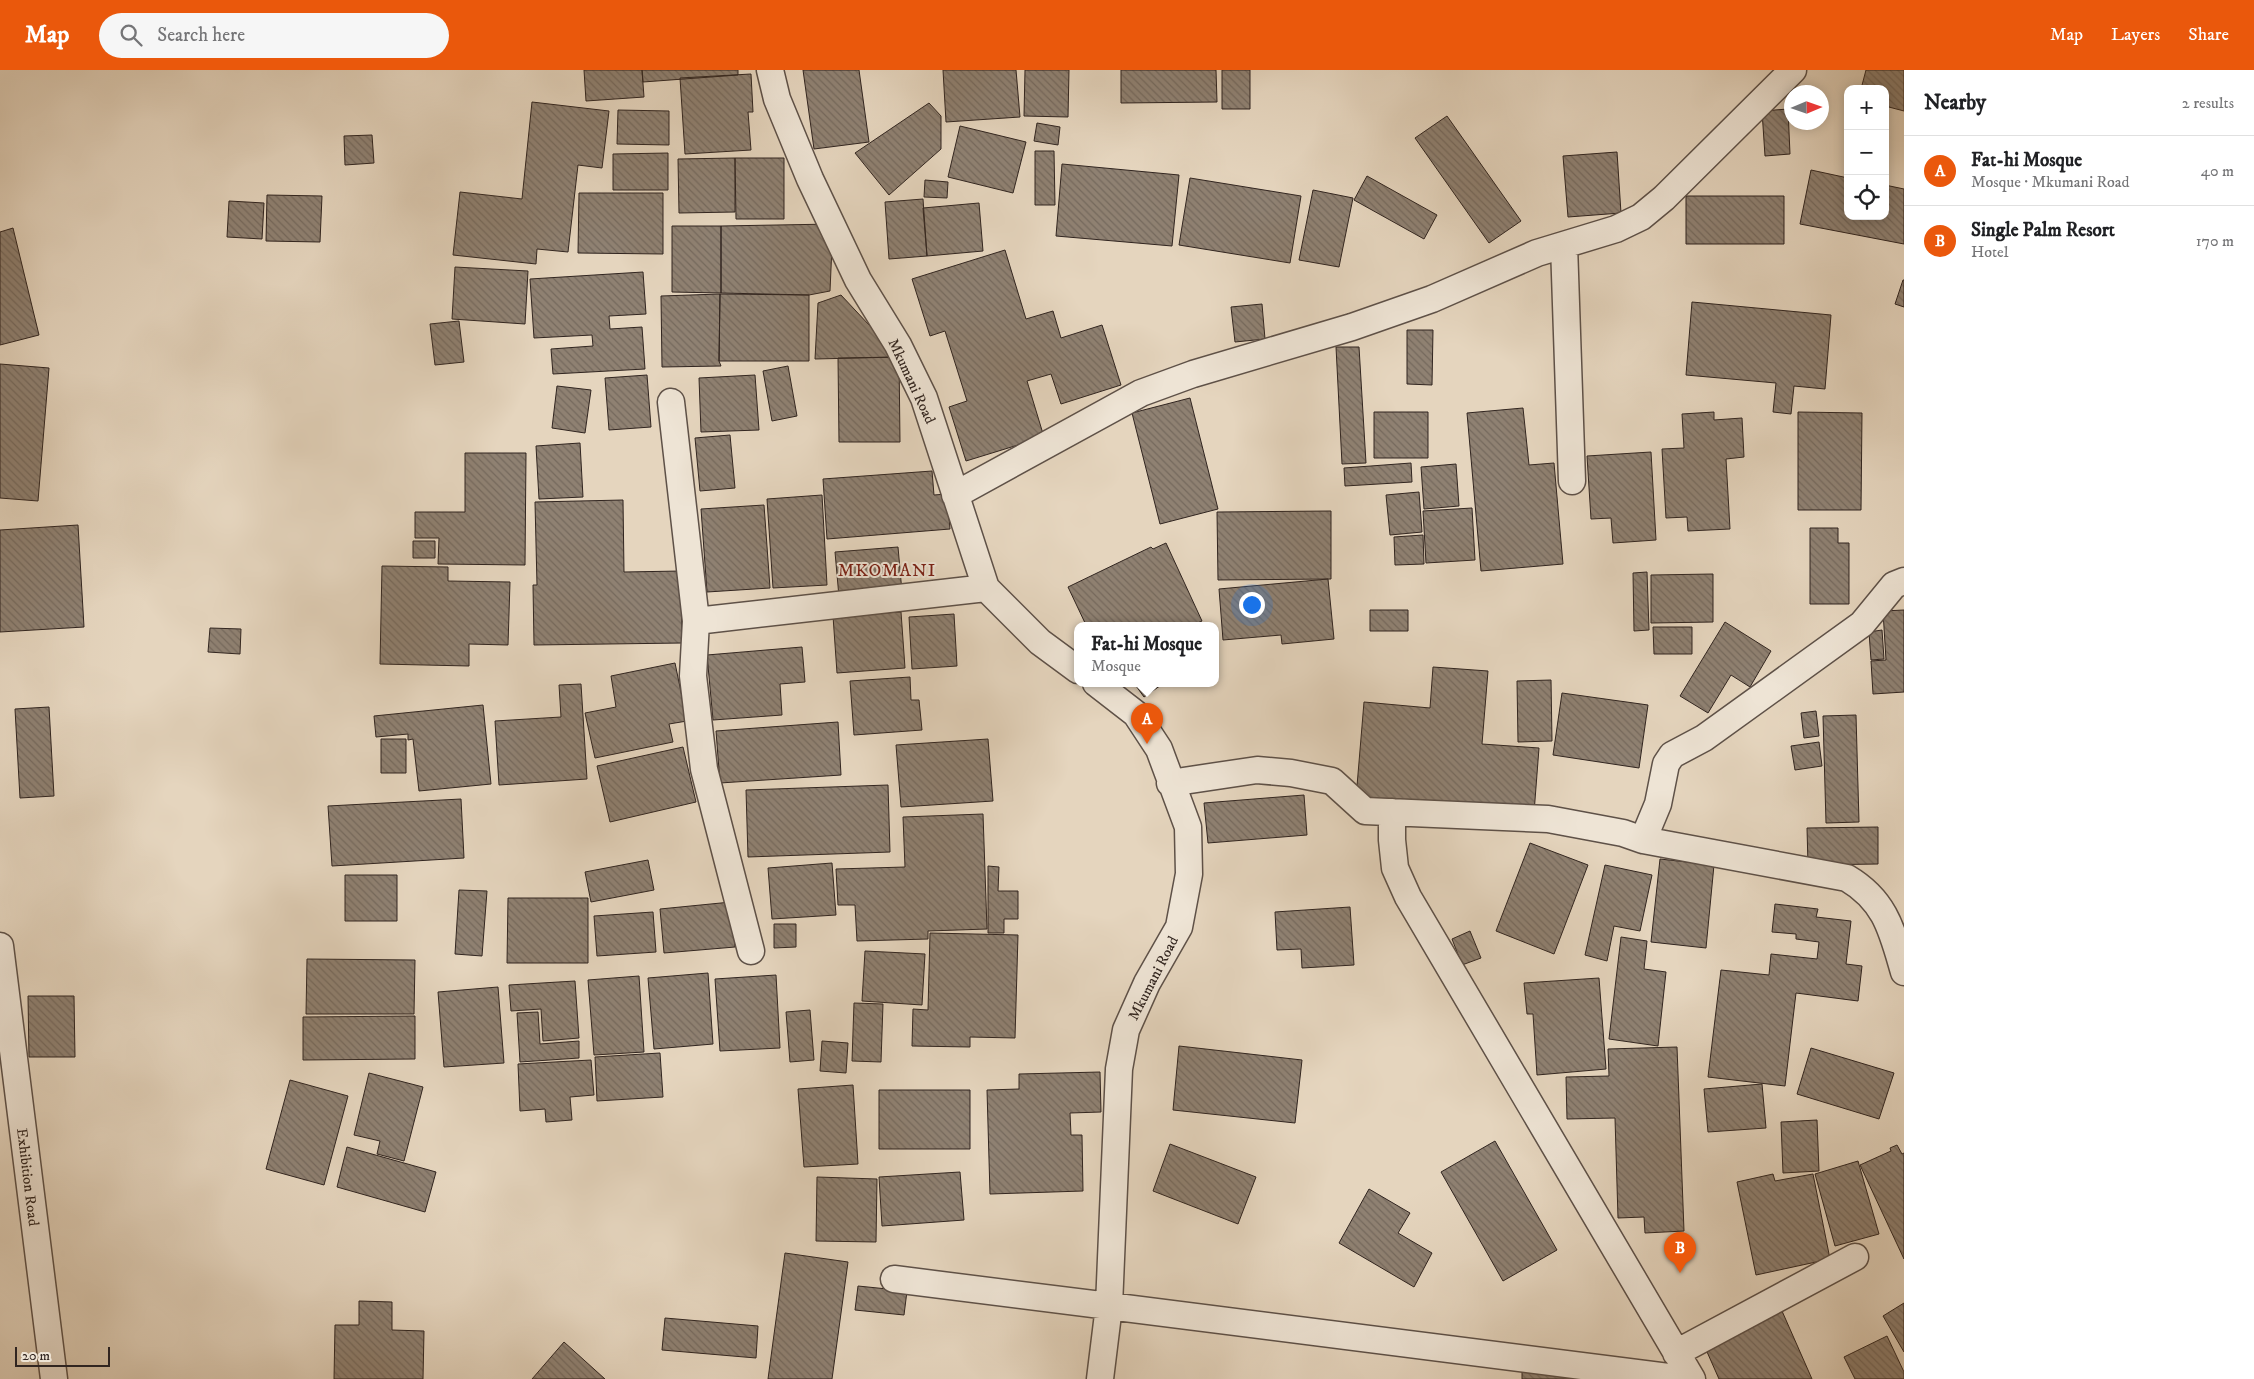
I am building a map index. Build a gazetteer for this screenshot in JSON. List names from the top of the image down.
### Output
{
  "streets": {
    "street": ["Mkumani Road", "Exhibition Road"]
  },
  "districts": ["MKOMANI"],
  "scale_bar": "20 m",
  "north": "right",
  "page": {
    "header": "Map",
    "search": "Search here",
    "nav": ["Map", "Layers", "Share"],
    "heading": ["Nearby", "2 results"],
    "map_buttons": ["+", "−"],
    "list": [
      {
        "mark": "A",
        "name": "Fat-hi Mosque",
        "note": "Mosque · Mkumani Road",
        "value": "40 m"
      },
      {
        "mark": "B",
        "name": "Single Palm Resort",
        "note": "Hotel",
        "value": "170 m"
      }
    ],
    "popup": ["Fat-hi Mosque", "Mosque"],
    "pins": ["A", "B"],
    "scale": "20 m"
  }
}
